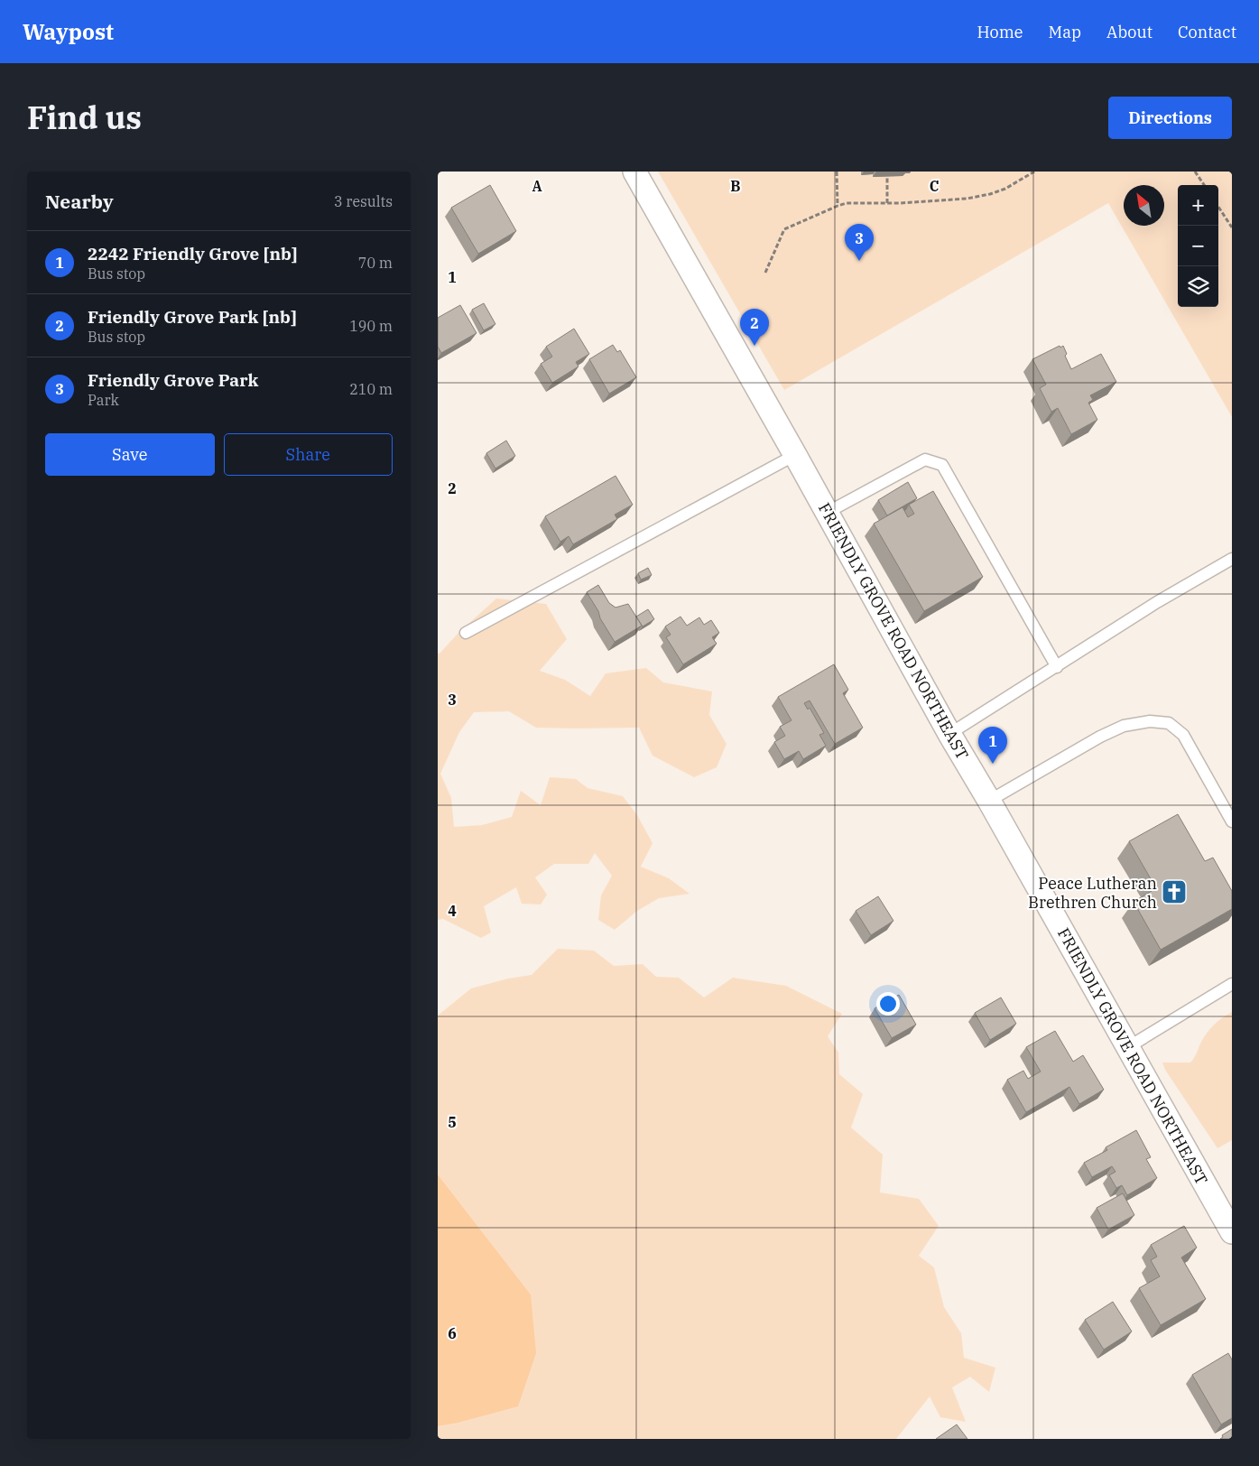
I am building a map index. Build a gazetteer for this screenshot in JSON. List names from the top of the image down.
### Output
{
  "streets": {
    "street": ["FRIENDLY GROVE ROAD NORTHEAST"]
  },
  "places": {
    "church": ["Peace Lutheran Brethren Church"]
  },
  "north": "top left",
  "page": {
    "header": "Waypost",
    "nav": [
      "Home",
      "Map",
      "About",
      "Contact"
    ],
    "title": "Find us",
    "buttons": [
      "Directions",
      ["Save", "Share"]
    ],
    "heading": ["Nearby", "3 results"],
    "map_buttons": ["+", "−"],
    "pins": ["3", "2", "1"],
    "list": [
      {
        "mark": "1",
        "name": "2242 Friendly Grove [nb]",
        "note": "Bus stop",
        "value": "70 m"
      },
      {
        "mark": "2",
        "name": "Friendly Grove Park [nb]",
        "note": "Bus stop",
        "value": "190 m"
      },
      {
        "mark": "3",
        "name": "Friendly Grove Park",
        "note": "Park",
        "value": "210 m"
      }
    ]
  },
  "grid": {
    "columns": ["A", "B", "C"],
    "rows": [
      "1",
      "2",
      "3",
      "4",
      "5",
      "6"
    ]
  }
}
